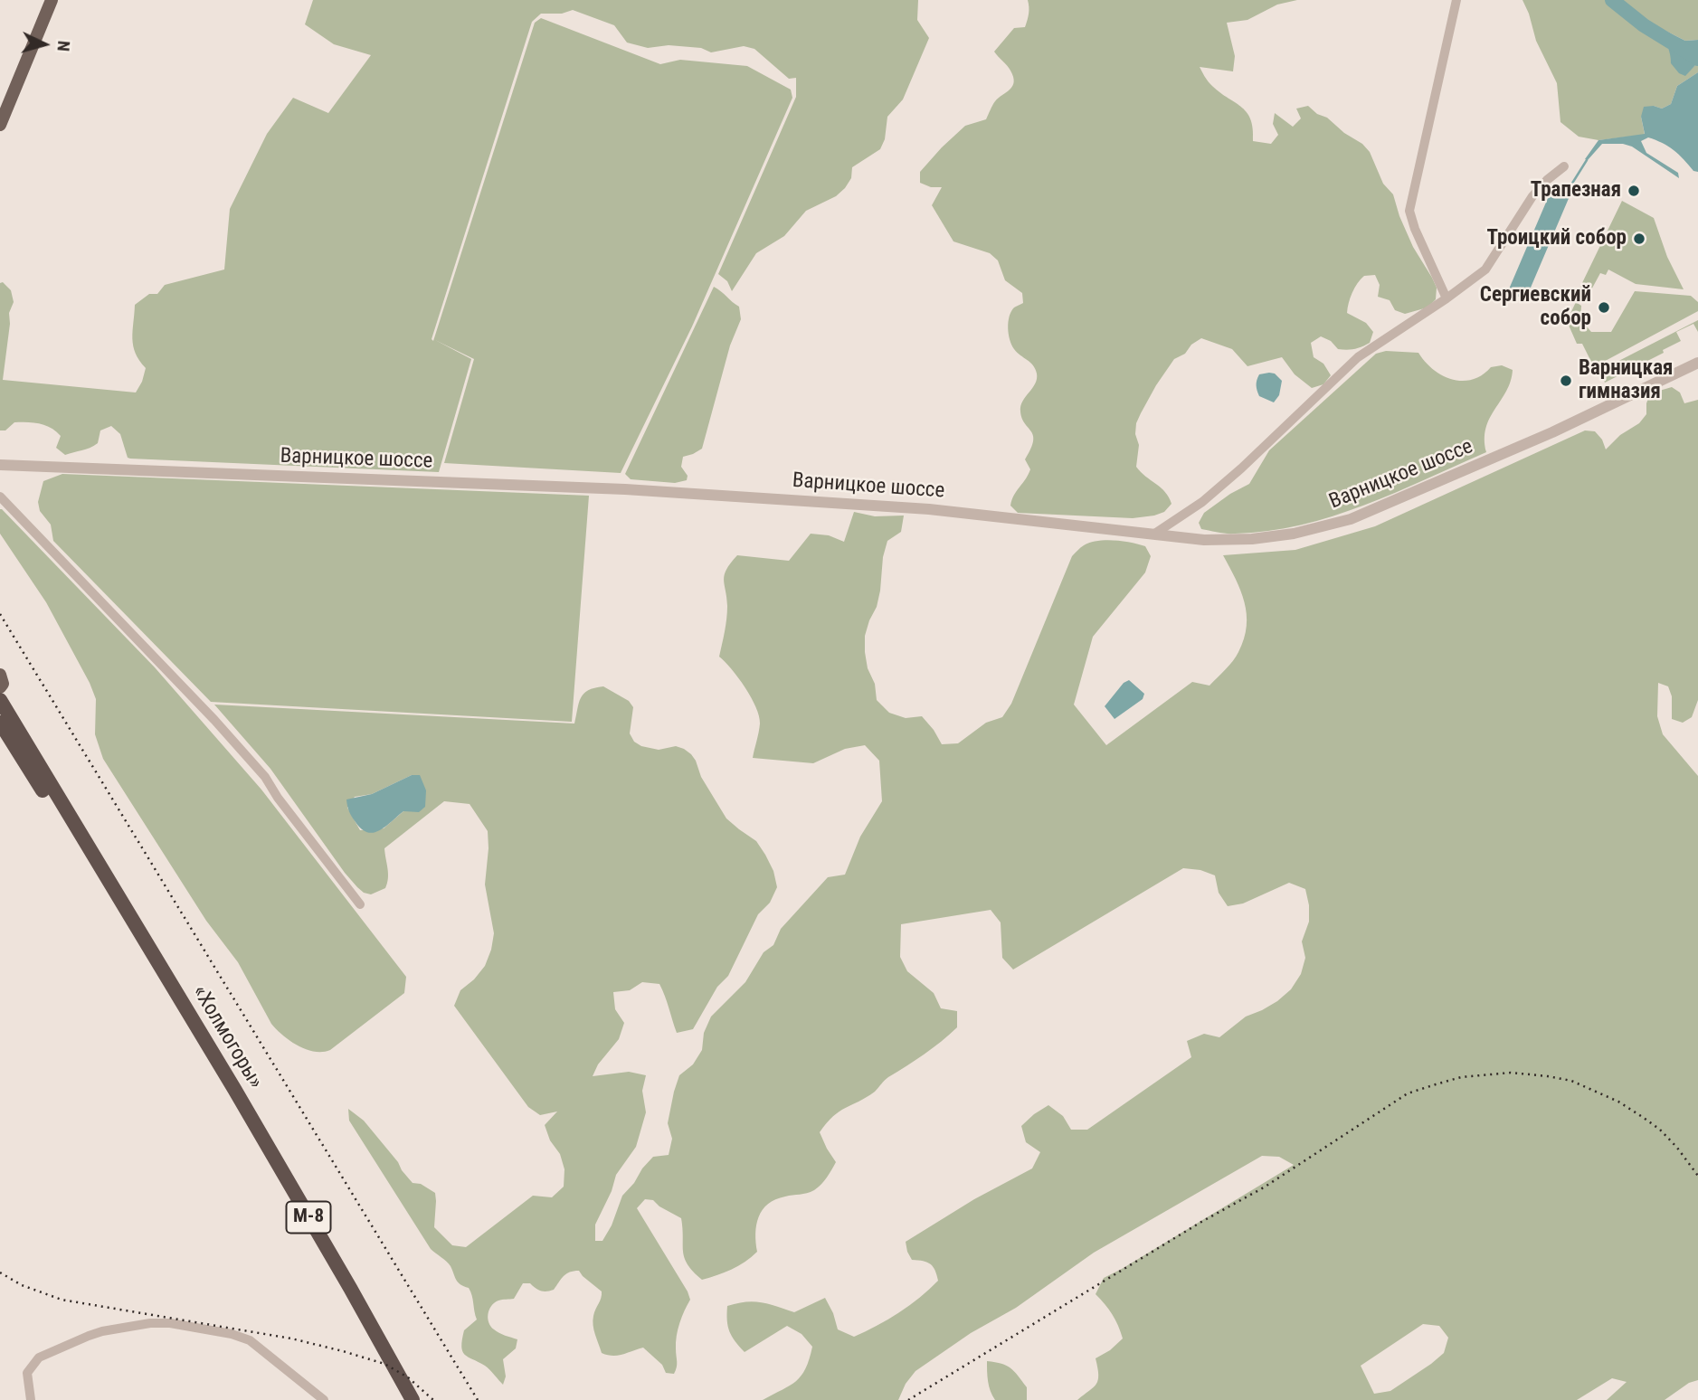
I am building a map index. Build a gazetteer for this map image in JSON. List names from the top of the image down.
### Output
{
  "streets": {
    "highway": ["«Холмогоры»", "М-8"],
    "street": ["Варницкое шоссе"]
  },
  "places": [
    "Трапезная",
    "Троицкий собор",
    "Сергиевский собор",
    "Варницкая гимназия"
  ],
  "north": "right"
}
